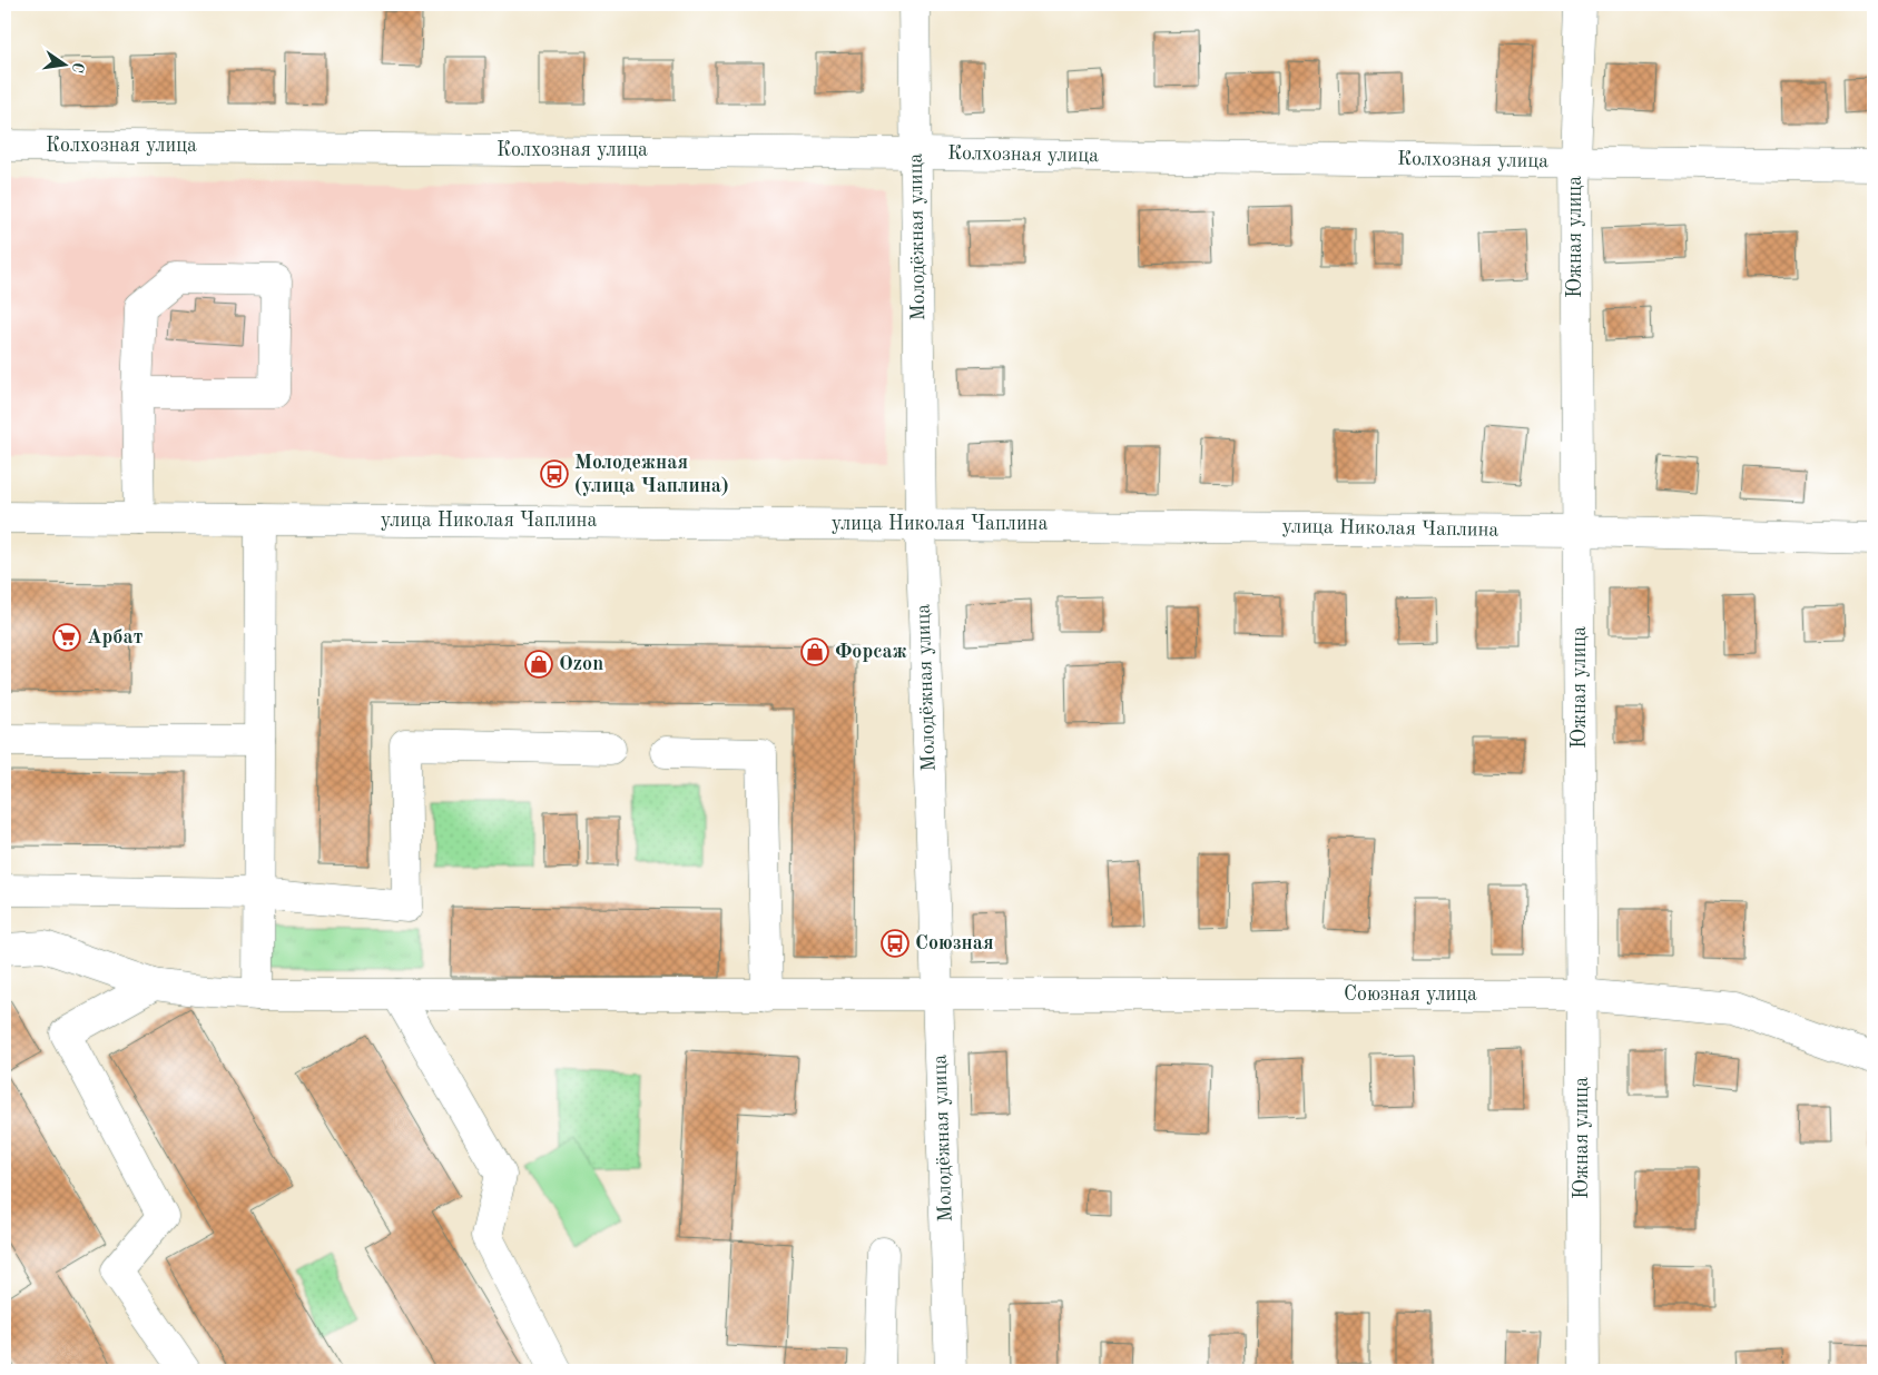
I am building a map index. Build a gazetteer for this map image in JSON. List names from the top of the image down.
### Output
{
  "streets": {
    "street": [
      "Колхозная улица",
      "Молодёжная улица",
      "Южная улица",
      "улица Николая Чаплина",
      "Союзная улица"
    ]
  },
  "crossings": [
    ["Колхозная улица", "Молодёжная улица"],
    ["Колхозная улица", "Южная улица"],
    ["Молодёжная улица", "улица Николая Чаплина"],
    ["Молодёжная улица", "Союзная улица"],
    ["Южная улица", "улица Николая Чаплина"],
    ["Южная улица", "Союзная улица"]
  ],
  "places": {
    "bus stop": ["Молодежная (улица Чаплина)", "Союзная"],
    "supermarket": ["Арбат"],
    "shop": ["Форсаж", "Ozon"]
  },
  "north": "right"
}
